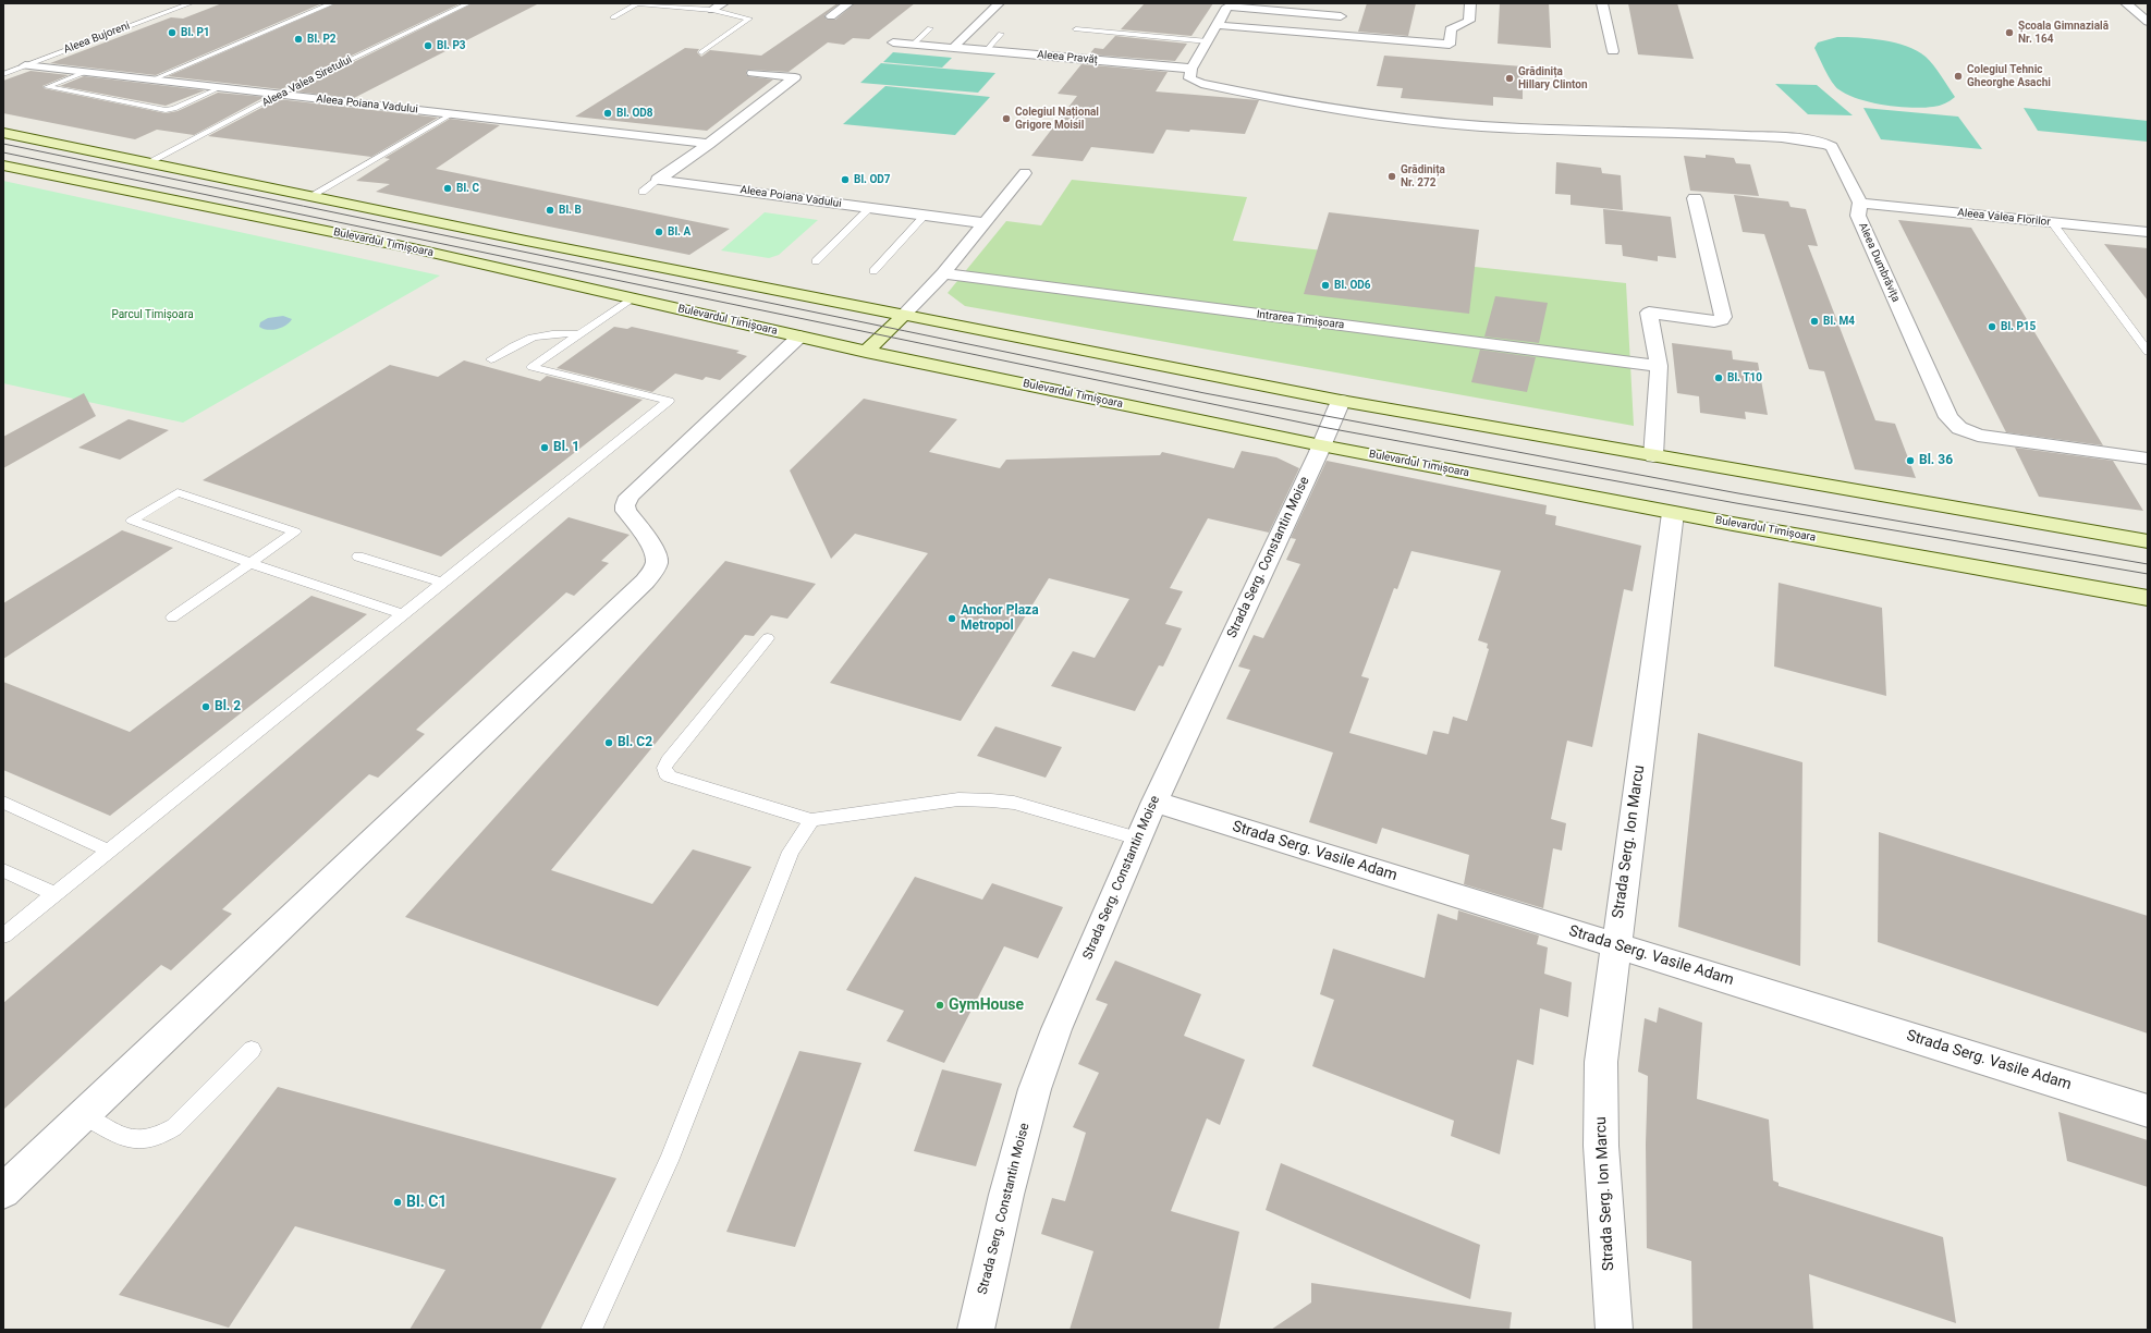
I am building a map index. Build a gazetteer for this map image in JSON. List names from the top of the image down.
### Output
{
  "streets": {
    "main road": ["Bulevardul Timișoara"],
    "street": [
      "Aleea Pravăț",
      "Aleea Poiana Vadului",
      "Aleea Valea Florilor",
      "Aleea Dumbrăvița",
      "Intrarea Timișoara",
      "Strada Serg. Constantin Moise",
      "Strada Serg. Ion Marcu",
      "Strada Serg. Vasile Adam"
    ],
    "lane": ["Aleea Bujoreni", "Aleea Valea Siretului"]
  },
  "crossings": [
    ["Aleea Bujoreni", "Aleea Poiana Vadului"],
    ["Aleea Pravăț", "Aleea Dumbrăvița"],
    ["Aleea Valea Siretului", "Aleea Poiana Vadului"],
    ["Aleea Valea Florilor", "Aleea Dumbrăvița"],
    ["Bulevardul Timișoara", "Strada Serg. Constantin Moise"],
    ["Bulevardul Timișoara", "Strada Serg. Ion Marcu"],
    ["Strada Serg. Constantin Moise", "Strada Serg. Vasile Adam"],
    ["Strada Serg. Ion Marcu", "Strada Serg. Vasile Adam"]
  ],
  "parks": ["Parcul Timișoara"],
  "places": [
    "Bl. P1",
    "Școala Gimnazială Nr. 164",
    "Bl. P2",
    "Bl. P3",
    "Colegiul Tehnic Gheorghe Asachi",
    "Grădinița Hillary Clinton",
    "Bl. OD8",
    "Colegiul Național Grigore Moisil",
    "Grădinița Nr. 272",
    "Bl. OD7",
    "Bl. C",
    "Bl. B",
    "Bl. A",
    "Bl. OD6",
    "Bl. M4",
    "Bl. P15",
    "Bl. T10",
    "Bl. 1",
    "Bl. 36",
    "Anchor Plaza Metropol",
    "Bl. 2",
    "Bl. C2",
    "GymHouse",
    "Bl. C1"
  ]
}
